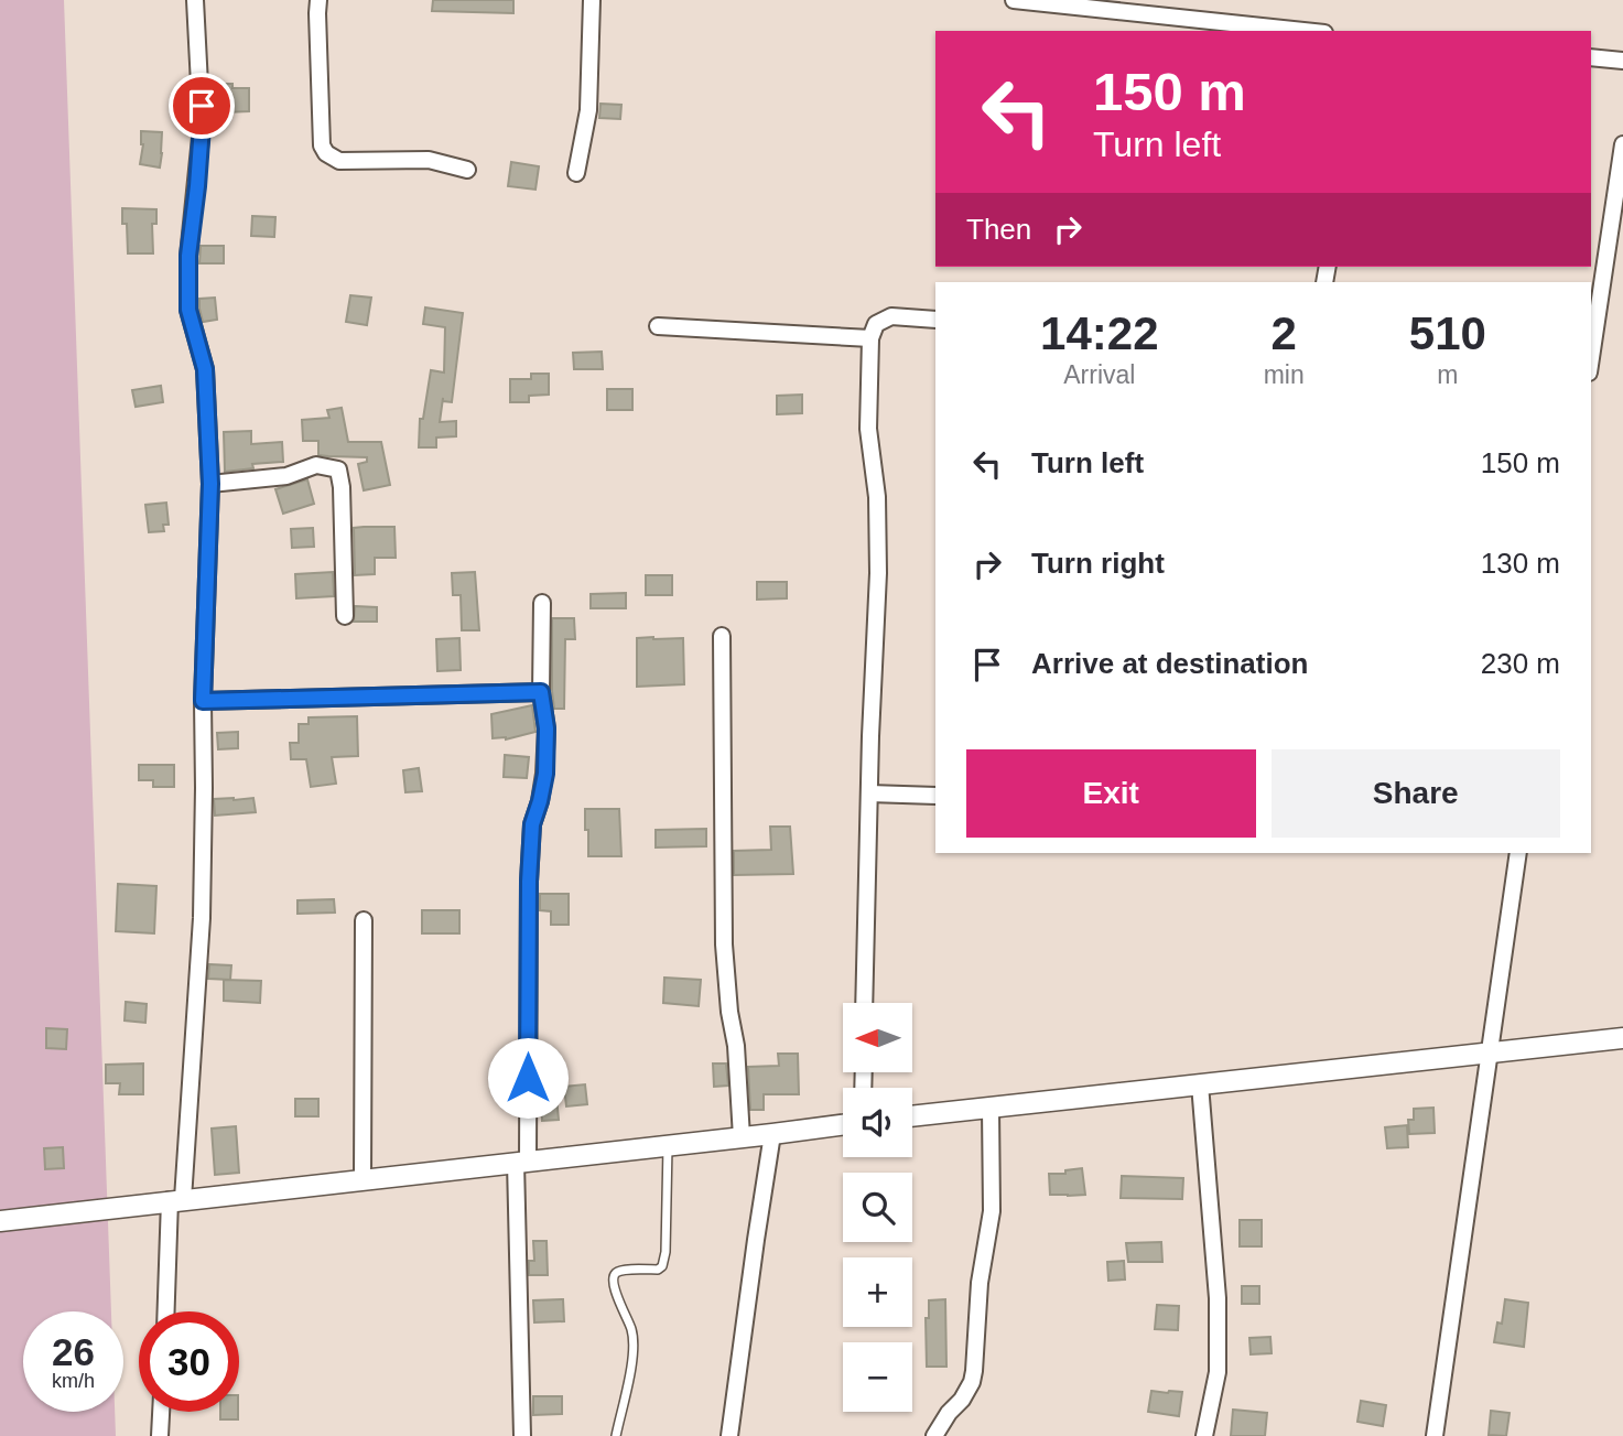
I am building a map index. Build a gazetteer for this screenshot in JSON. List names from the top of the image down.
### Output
{
  "north": "left",
  "page": {
    "turn": ["150 m", "Turn left"],
    "then": "Then",
    "eta": [
      "14:22",
      "Arrival",
      "2",
      "min",
      "510",
      "m"
    ],
    "list": [
      {
        "name": "Turn left",
        "value": "150 m"
      },
      {
        "name": "Turn right",
        "value": "130 m"
      },
      {
        "name": "Arrive at destination",
        "value": "230 m"
      }
    ],
    "buttons": ["Exit", "Share"],
    "map_buttons": ["+", "−"],
    "speed": "26 km/h",
    "limit": "30"
  }
}
